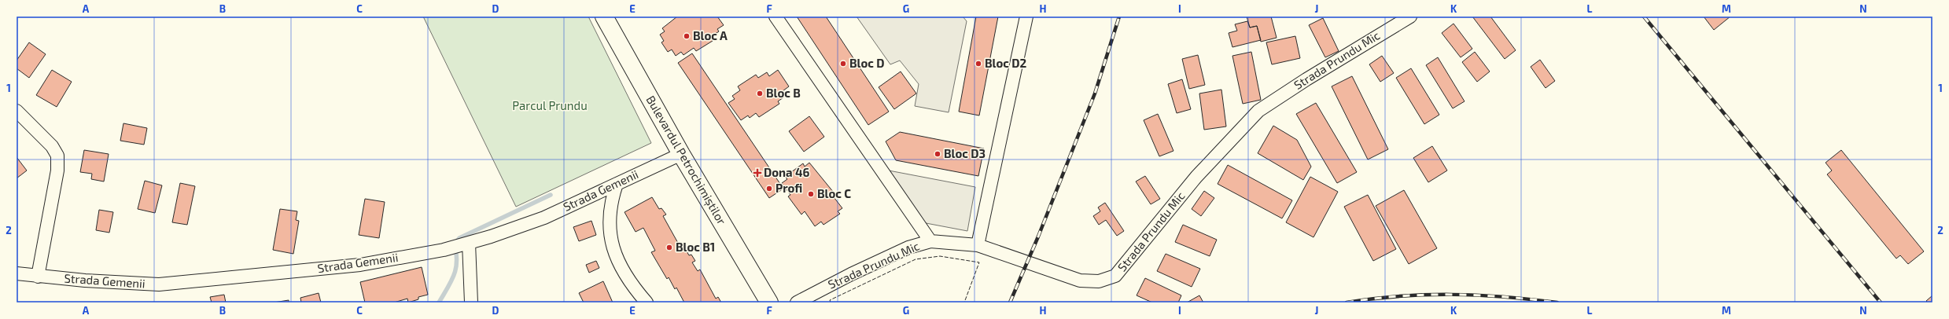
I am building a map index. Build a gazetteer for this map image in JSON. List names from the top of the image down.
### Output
{
  "streets": {
    "main road": ["Bulevardul Petrochimiștilor"],
    "street": ["Strada Prundu Mic", "Strada Gemenii"]
  },
  "crossings": [
    ["Bulevardul Petrochimiștilor", "Strada Gemenii"]
  ],
  "parks": ["Parcul Prundu"],
  "places": {
    "other": [
      "Bloc A",
      "Bloc D",
      "Bloc D2",
      "Bloc B",
      "Bloc D3",
      "Profi",
      "Bloc C",
      "Bloc B1"
    ],
    "health": ["Dona 46"]
  },
  "grid": {
    "columns": [
      "A",
      "B",
      "C",
      "D",
      "E",
      "F",
      "G",
      "H",
      "I",
      "J",
      "K",
      "L",
      "M",
      "N"
    ],
    "rows": ["1", "2"]
  }
}
